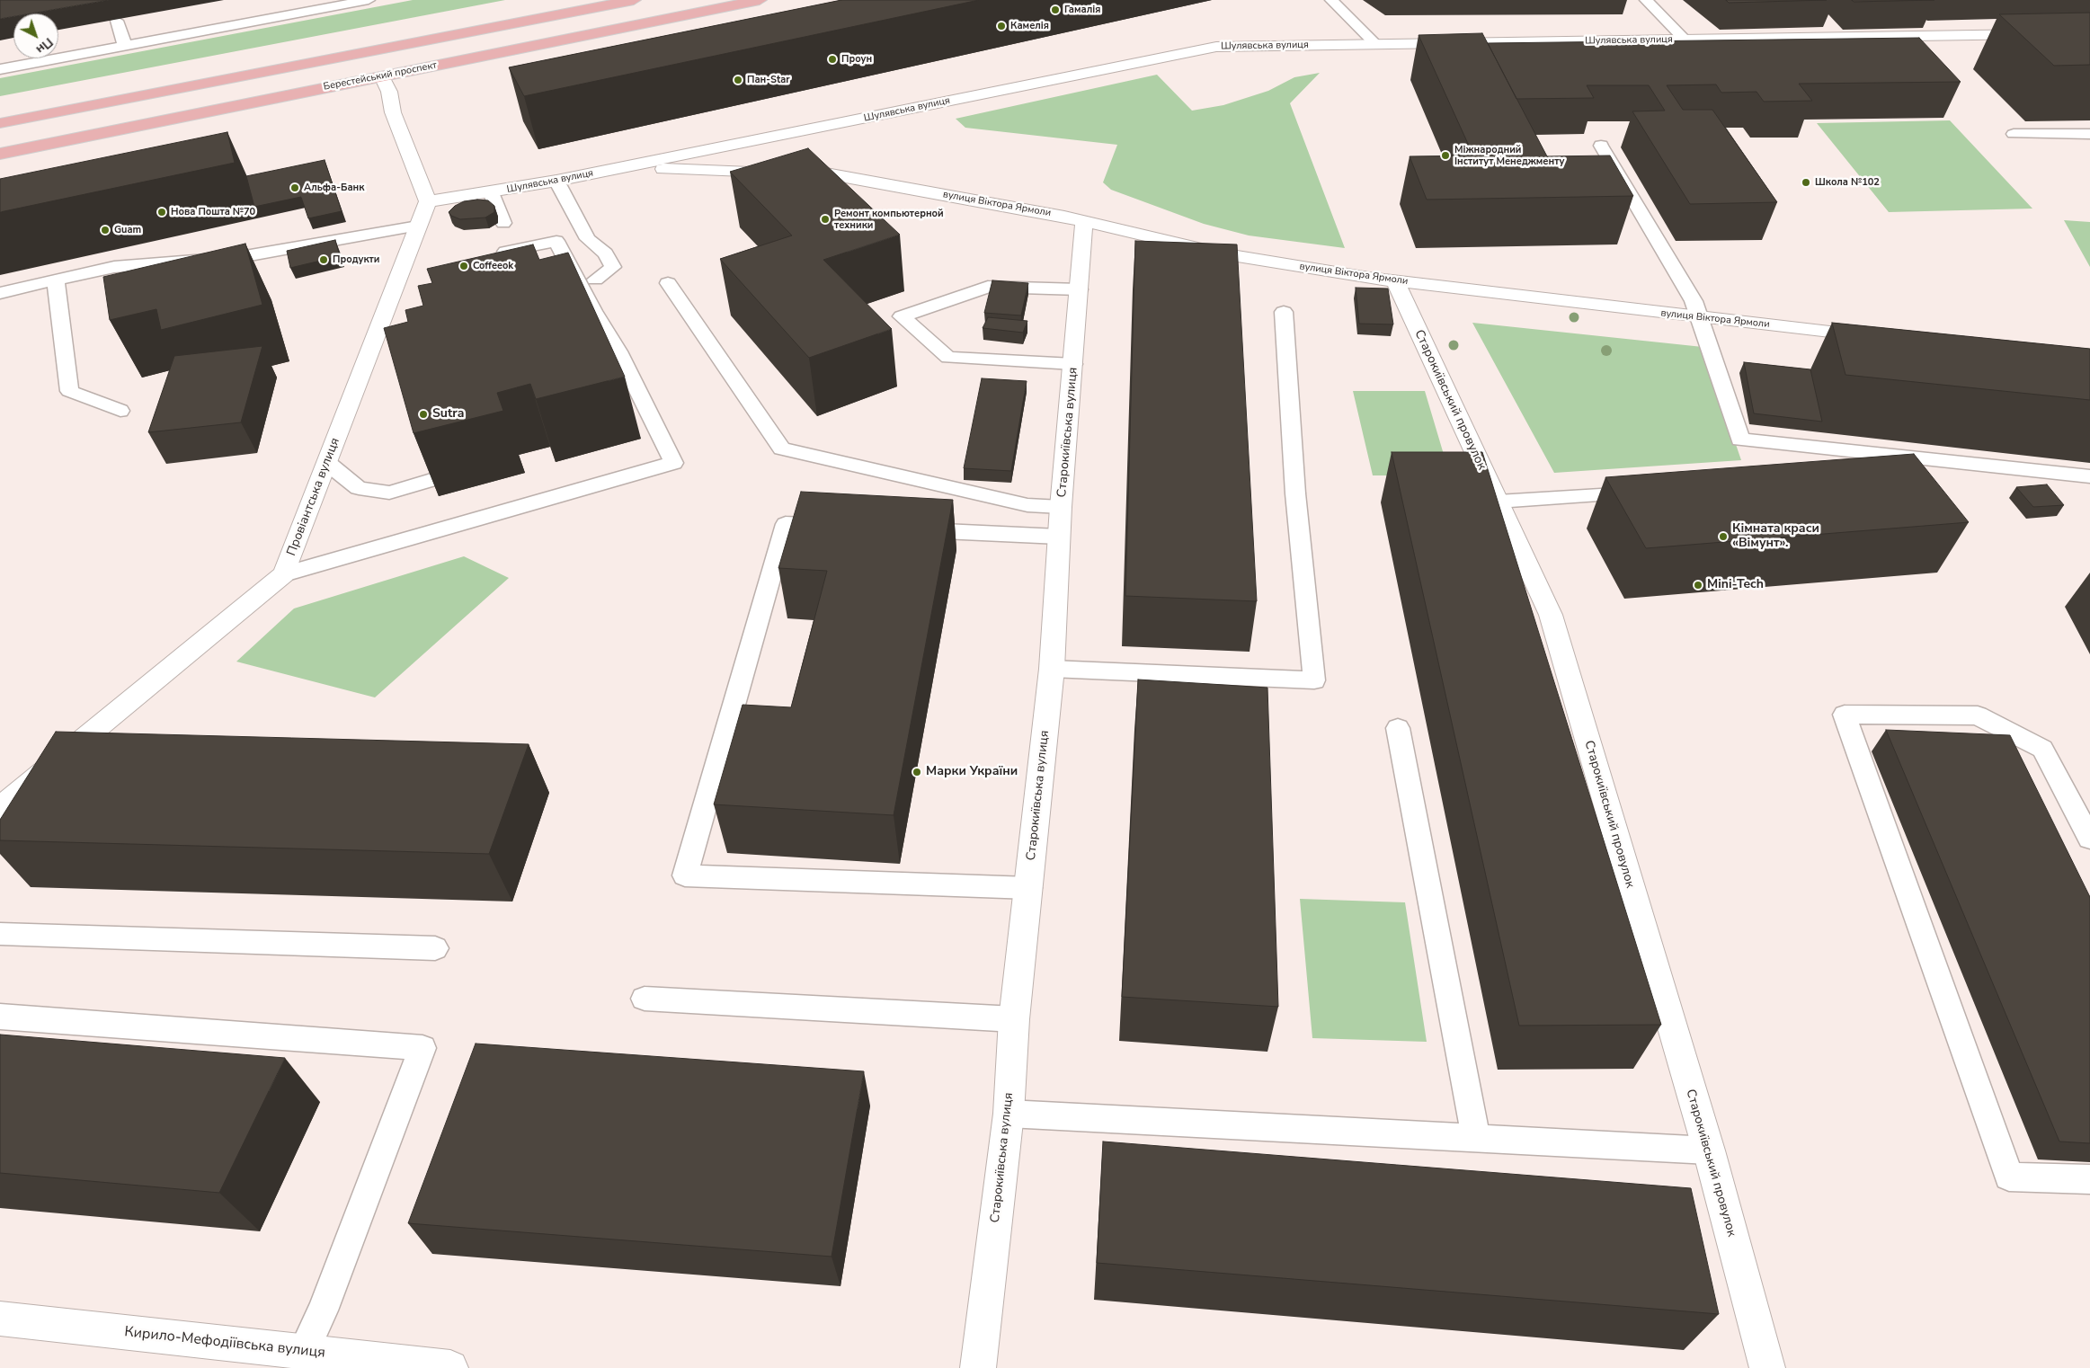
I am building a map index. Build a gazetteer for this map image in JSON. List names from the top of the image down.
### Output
{
  "streets": {
    "main road": ["Берестейський проспект"],
    "street": [
      "Шулявська вулиця",
      "вулиця Віктора Ярмоли",
      "Старокиївський провулок",
      "Старокиївська вулиця",
      "Провіантська вулиця",
      "Кирило-Мефодіївська вулиця"
    ]
  },
  "crossings": [
    ["Шулявська вулиця", "вулиця Віктора Ярмоли"],
    ["Шулявська вулиця", "Провіантська вулиця"],
    ["вулиця Віктора Ярмоли", "Старокиївський провулок"],
    ["вулиця Віктора Ярмоли", "Старокиївська вулиця"]
  ],
  "places": [
    "Гамалія",
    "Камелія",
    "Проун",
    "Пан-Star",
    "Міжнародний Інститут Менеджменту",
    "Школа №102",
    "Альфа-Банк",
    "Нова Пошта №70",
    "Ремонт компьютерной техники",
    "Guam",
    "Продукти",
    "Coffeeok",
    "Sutra",
    "Кімната краси «Вімунт».",
    "Mini-Tech",
    "Марки України"
  ],
  "north": "bottom right"
}
